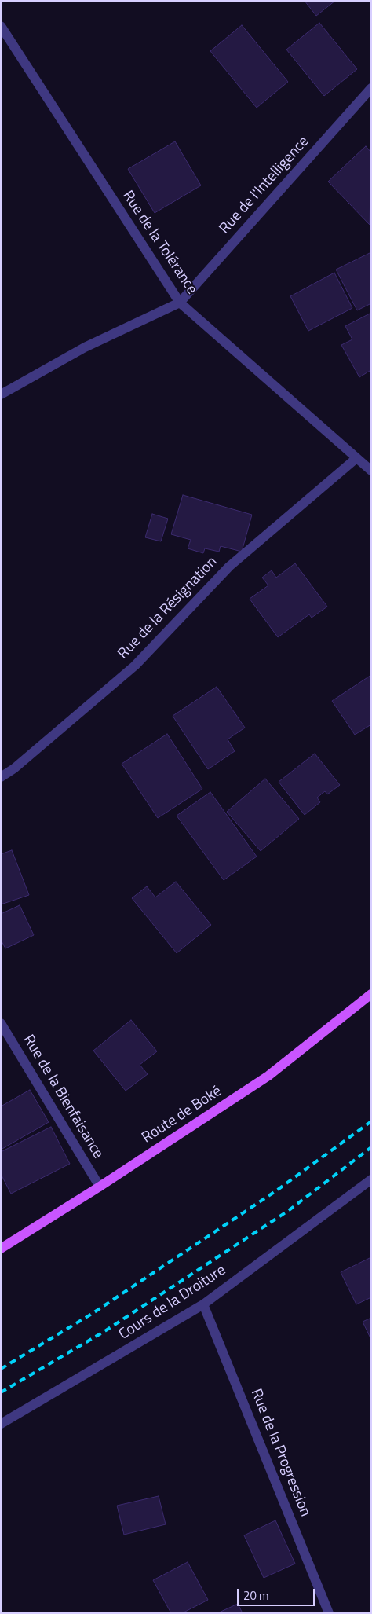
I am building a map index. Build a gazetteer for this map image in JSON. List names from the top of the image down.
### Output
{
  "streets": {
    "main road": ["Route de Boké"],
    "street": [
      "Rue de l'Intelligence",
      "Rue de la Tolérance",
      "Rue de la Résignation",
      "Rue de la Bienfaisance",
      "Cours de la Droiture",
      "Rue de la Progression"
    ]
  },
  "crossings": [
    ["Rue de l'Intelligence", "Rue de la Tolérance"],
    ["Rue de la Tolérance", "Rue de la Résignation"],
    ["Rue de la Bienfaisance", "Route de Boké"],
    ["Cours de la Droiture", "Rue de la Progression"]
  ],
  "scale_bar": "20 m"
}
